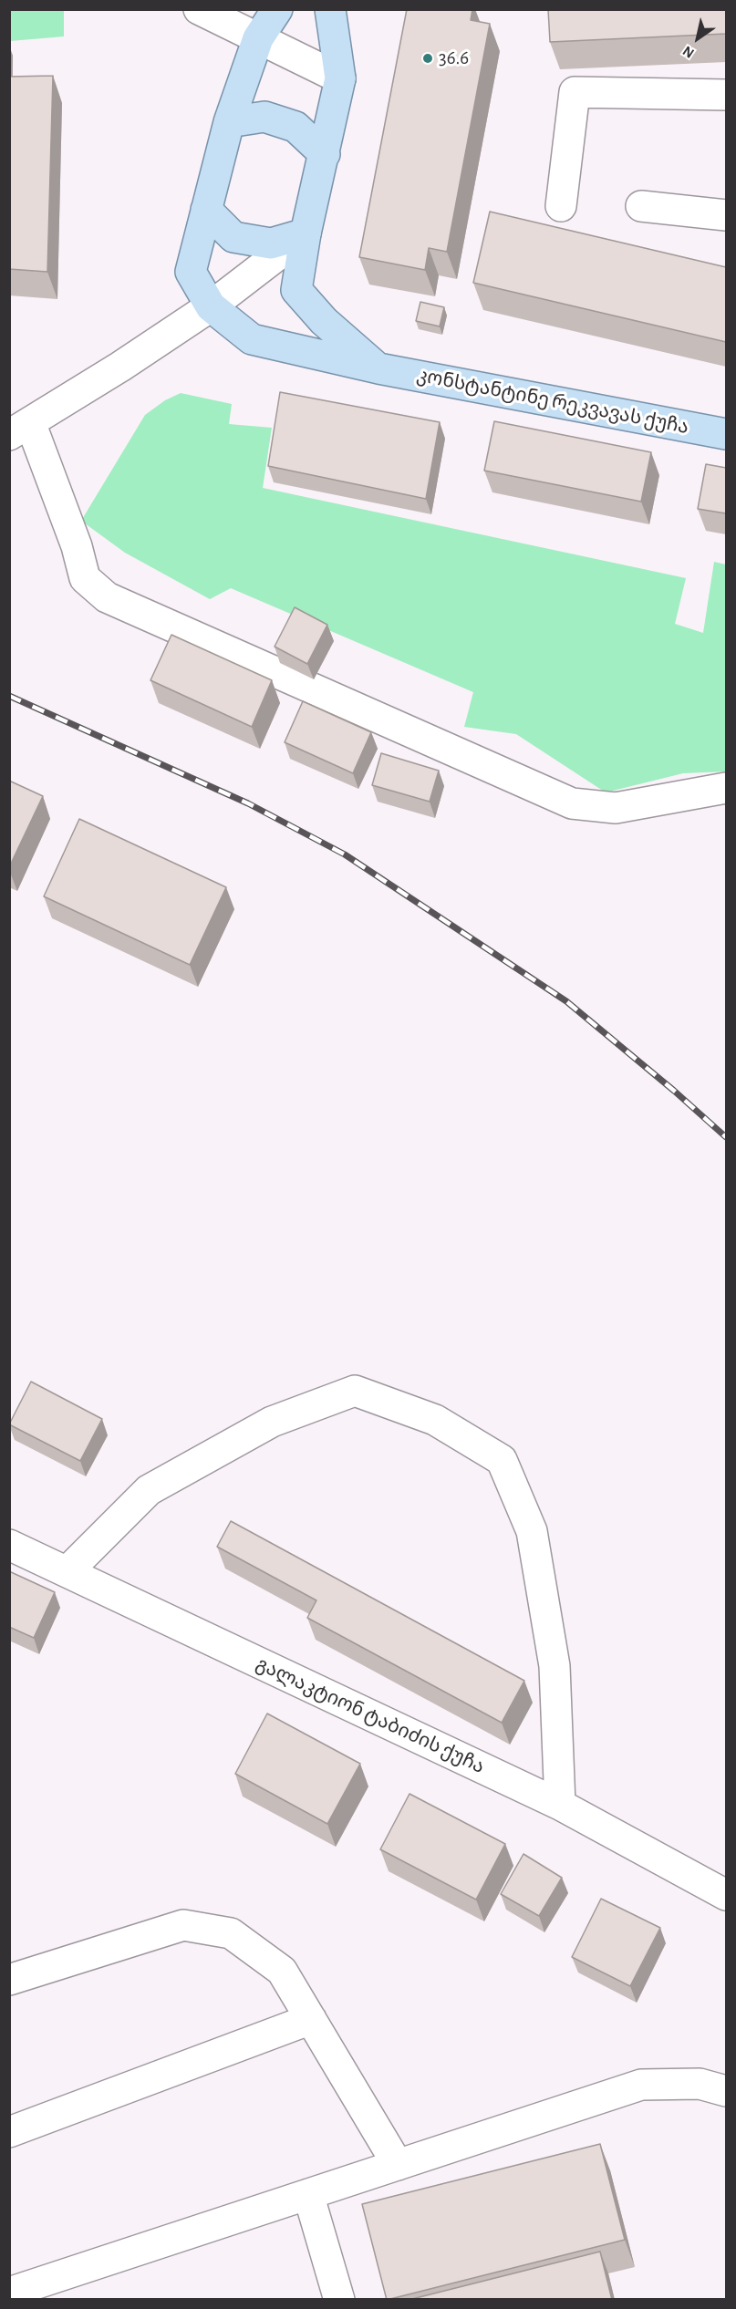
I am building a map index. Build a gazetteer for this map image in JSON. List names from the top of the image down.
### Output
{
  "streets": {
    "main road": ["კონსტანტინე რეკვავას ქუჩა"],
    "street": ["გალაკტიონ ტაბიძის ქუჩა"]
  },
  "places": ["36.6"],
  "north": "bottom left"
}
